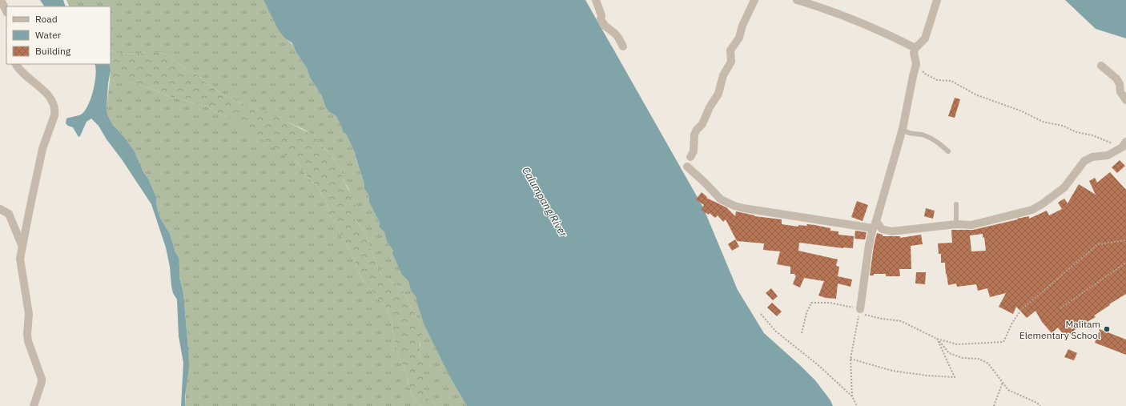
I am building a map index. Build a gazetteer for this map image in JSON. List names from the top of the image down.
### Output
{
  "water": ["Calumpang River"],
  "places": ["Malitam Elementary School"],
  "legend": ["Road", "Water", "Building"]
}
